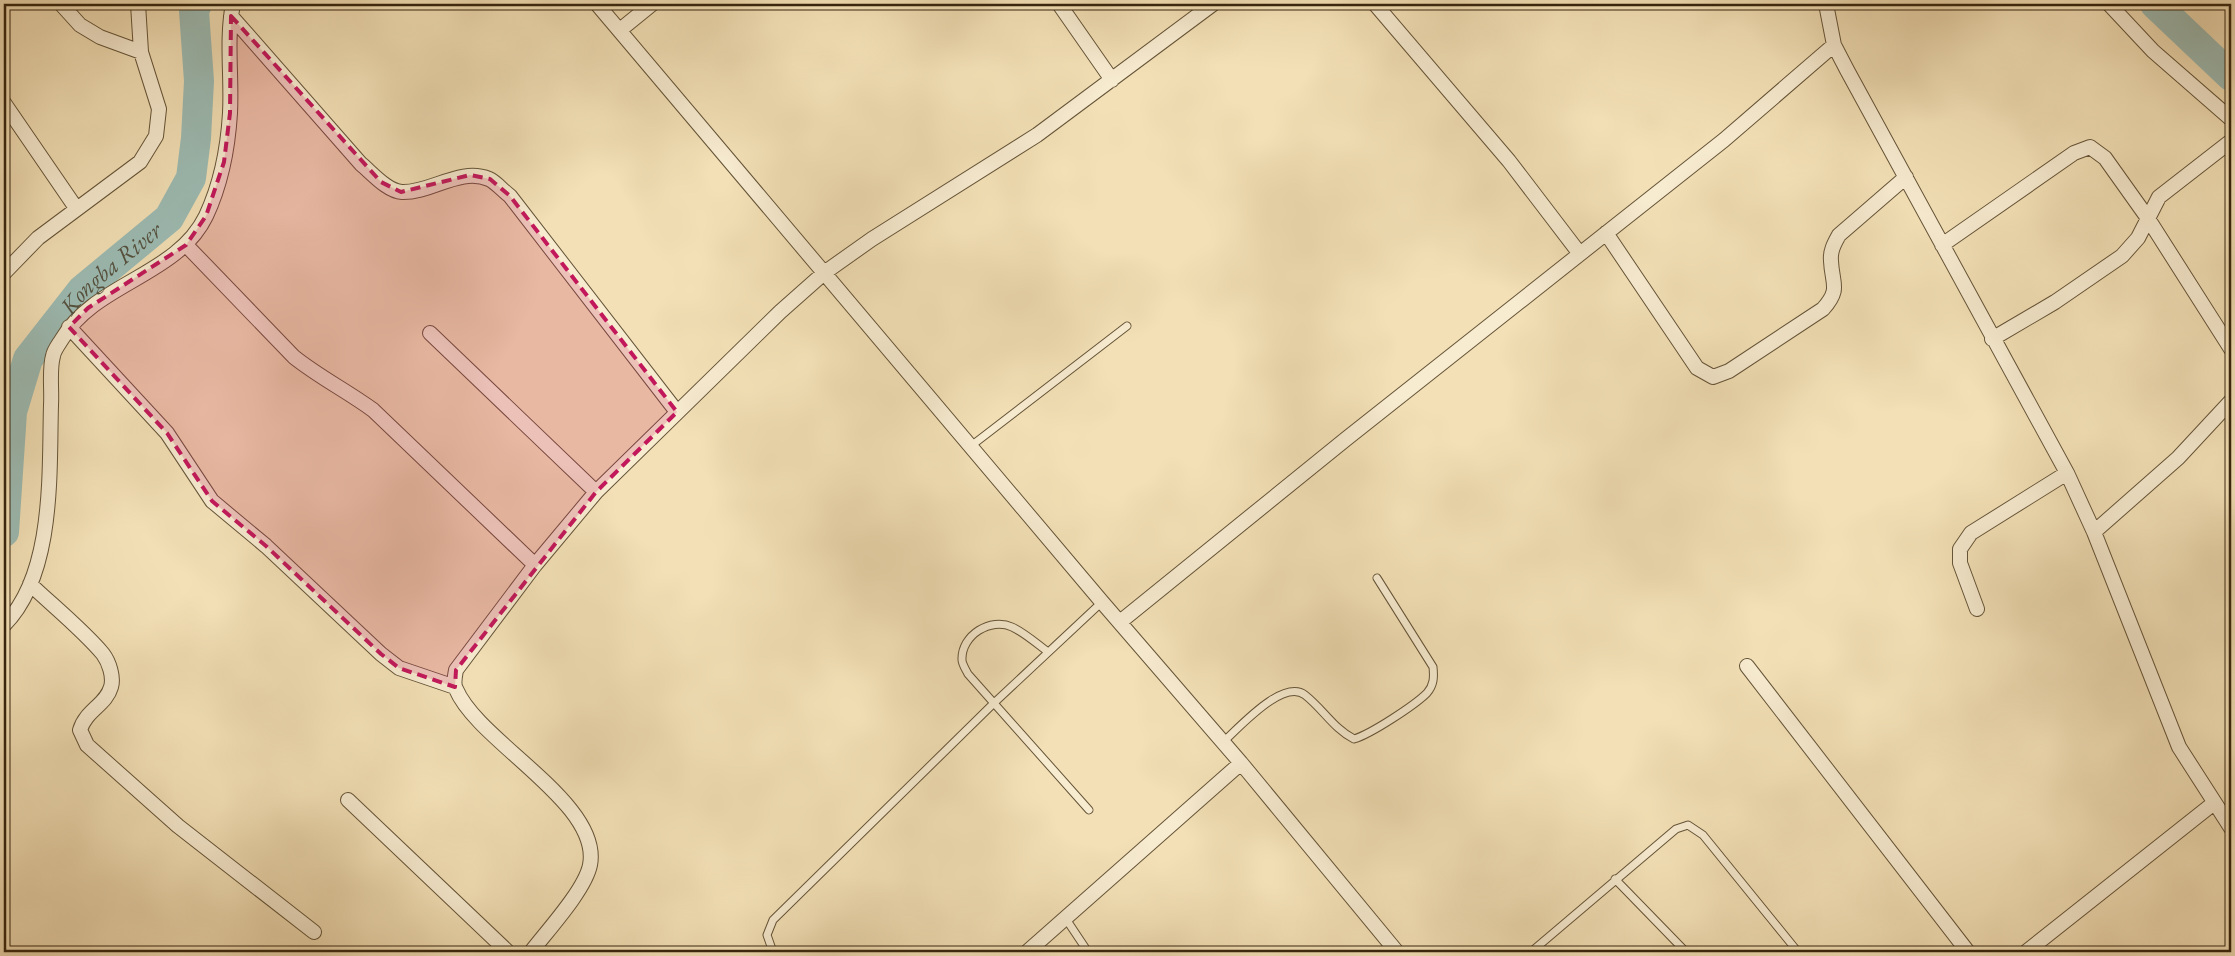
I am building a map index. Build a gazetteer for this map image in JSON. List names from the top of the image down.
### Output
{
  "water": ["Kongba River"]
}
